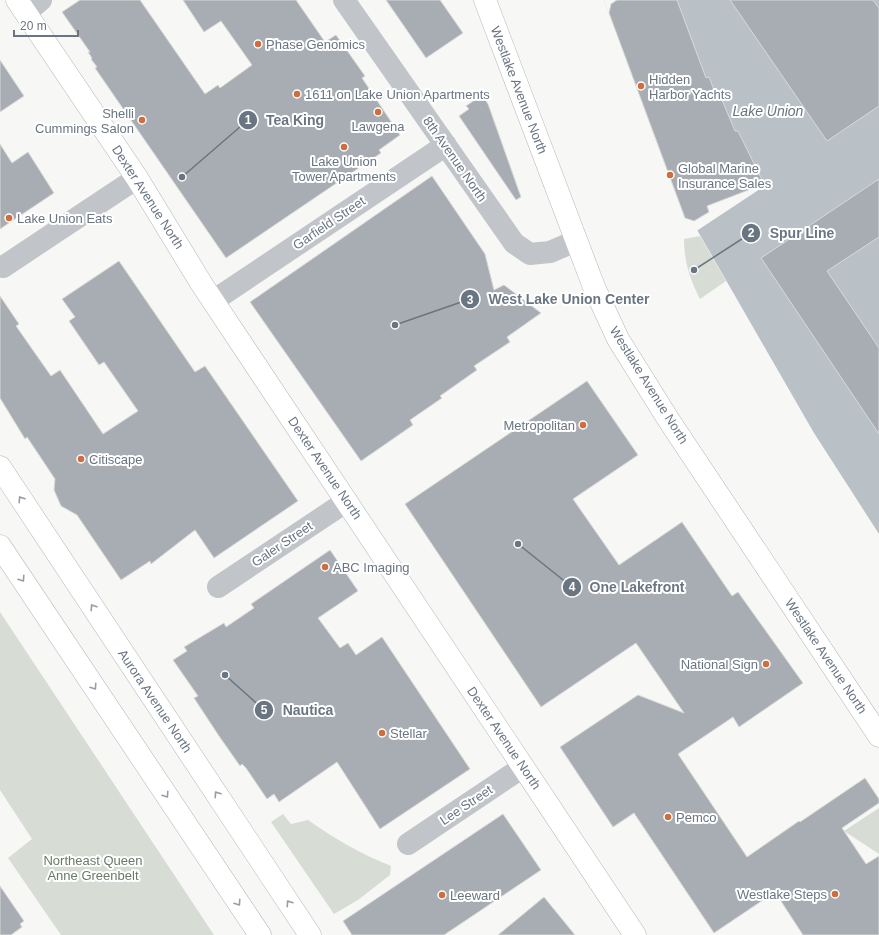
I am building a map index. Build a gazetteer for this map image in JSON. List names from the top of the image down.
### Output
{
  "streets": {
    "main road": ["Westlake Avenue North", "Dexter Avenue North", "Aurora Avenue North"],
    "street": [
      "8th Avenue North",
      "Garfield Street",
      "Galer Street",
      "Lee Street"
    ]
  },
  "crossings": [
    ["Westlake Avenue North", "8th Avenue North"],
    ["8th Avenue North", "Garfield Street"],
    ["Dexter Avenue North", "Garfield Street"],
    ["Dexter Avenue North", "Galer Street"],
    ["Dexter Avenue North", "Lee Street"]
  ],
  "water": ["Lake Union"],
  "parks": ["Northeast Queen Anne Greenbelt"],
  "places": [
    "Phase Genomics",
    "Hidden Harbor Yachts",
    "1611 on Lake Union Apartments",
    "Lawgena",
    "Shelli Cummings Salon",
    "Lake Union Tower Apartments",
    "Global Marine Insurance Sales",
    "Tea King",
    "Lake Union Eats",
    "Spur Line",
    "West Lake Union Center",
    "Metropolitan",
    "Citiscape",
    "One Lakefront",
    "ABC Imaging",
    "National Sign",
    "Nautica",
    "Stellar",
    "Pemco",
    "Westlake Steps",
    "Leeward"
  ],
  "scale_bar": "20 m"
}
